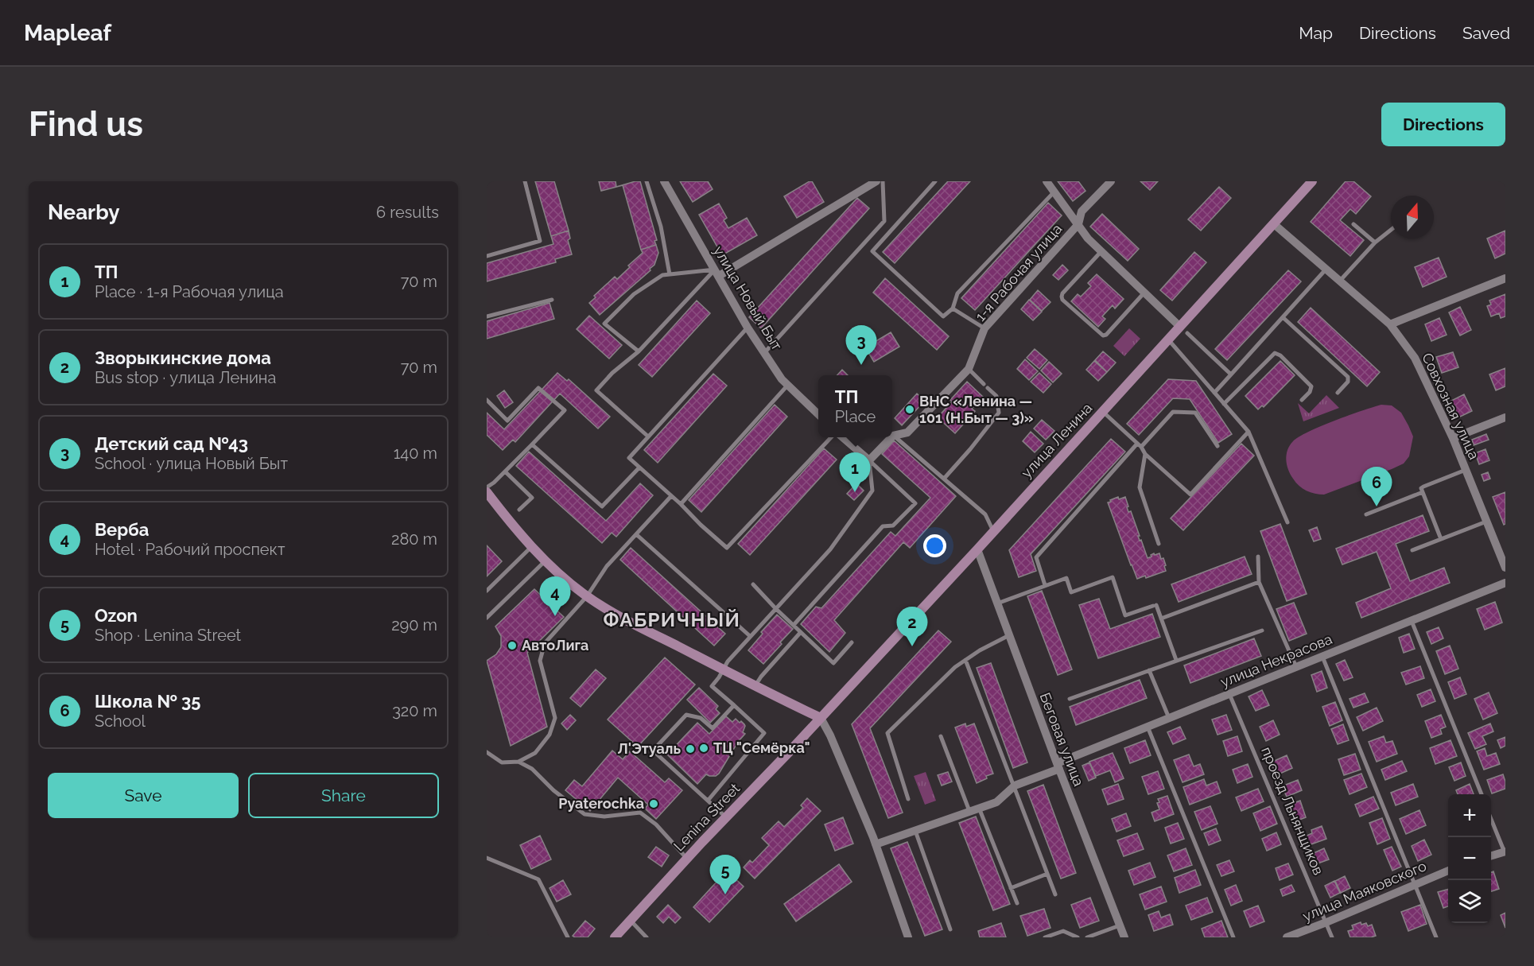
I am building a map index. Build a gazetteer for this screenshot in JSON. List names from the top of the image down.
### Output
{
  "streets": {
    "main road": ["улица Ленина", "Lenina Street"],
    "street": [
      "1-я Рабочая улица",
      "улица Новый Быт",
      "Совхозная улица",
      "улица Некрасова",
      "Беговая улица",
      "улица Маяковского"
    ],
    "lane": ["проезд Льнянщиков"]
  },
  "crossings": [
    ["Совхозная улица", "улица Ленина"],
    ["улица Ленина", "Беговая улица"],
    ["улица Ленина", "Lenina Street"],
    ["улица Некрасова", "Беговая улица"],
    ["улица Некрасова", "проезд Льнянщиков"],
    ["проезд Льнянщиков", "улица Маяковского"]
  ],
  "districts": ["ФАБРИЧНЫЙ"],
  "places": [
    "ВНС «Ленина — 101 (Н.Быт — 3)»",
    "АвтоЛига",
    "ТЦ \"Семёрка\"",
    "Л'Этуаль",
    "Pyaterochka"
  ],
  "north": "top",
  "page": {
    "header": "Mapleaf",
    "nav": ["Map", "Directions", "Saved"],
    "buttons": [
      "Directions",
      ["Save", "Share"]
    ],
    "title": "Find us",
    "heading": ["Nearby", "6 results"],
    "list": [
      {
        "mark": "1",
        "name": "ТП",
        "note": "Place · 1-я Рабочая улица",
        "value": "70 m"
      },
      {
        "mark": "2",
        "name": "Зворыкинские дома",
        "note": "Bus stop · улица Ленина",
        "value": "70 m"
      },
      {
        "mark": "3",
        "name": "Детский сад №43",
        "note": "School · улица Новый Быт",
        "value": "140 m"
      },
      {
        "mark": "4",
        "name": "Верба",
        "note": "Hotel · Рабочий проспект",
        "value": "280 m"
      },
      {
        "mark": "5",
        "name": "Ozon",
        "note": "Shop · Lenina Street",
        "value": "290 m"
      },
      {
        "mark": "6",
        "name": "Школа № 35",
        "note": "School",
        "value": "320 m"
      }
    ],
    "pins": [
      "3",
      "1",
      "6",
      "4",
      "2",
      "5"
    ],
    "popup": ["ТП", "Place"],
    "map_buttons": ["+", "−"]
  }
}
